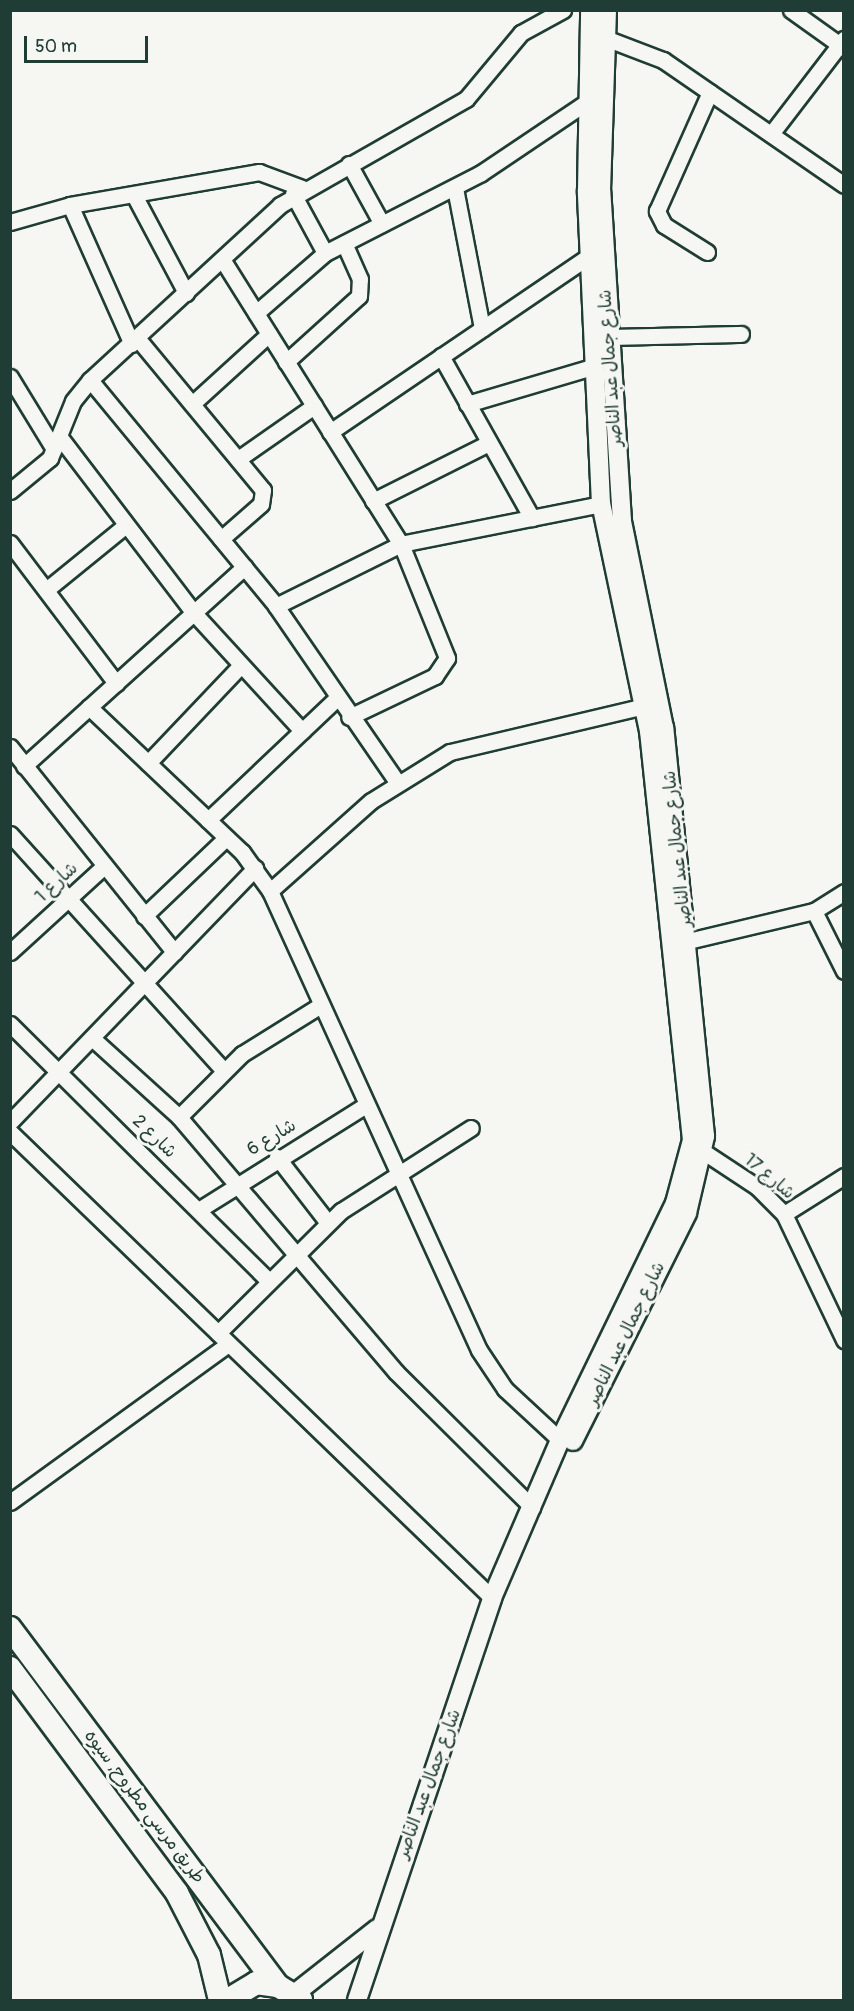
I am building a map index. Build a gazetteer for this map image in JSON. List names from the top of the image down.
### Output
{
  "streets": {
    "main road": ["طريق مرسي مطروح, سيوه"],
    "street": [
      "شارع جمال عبد الناصر",
      "شارع 1",
      "شارع 2",
      "شارع 6",
      "شارع 17"
    ]
  },
  "crossings": [
    ["شارع جمال عبد الناصر", "شارع 17"],
    ["شارع 2", "شارع 6"]
  ],
  "scale_bar": "50 m"
}
